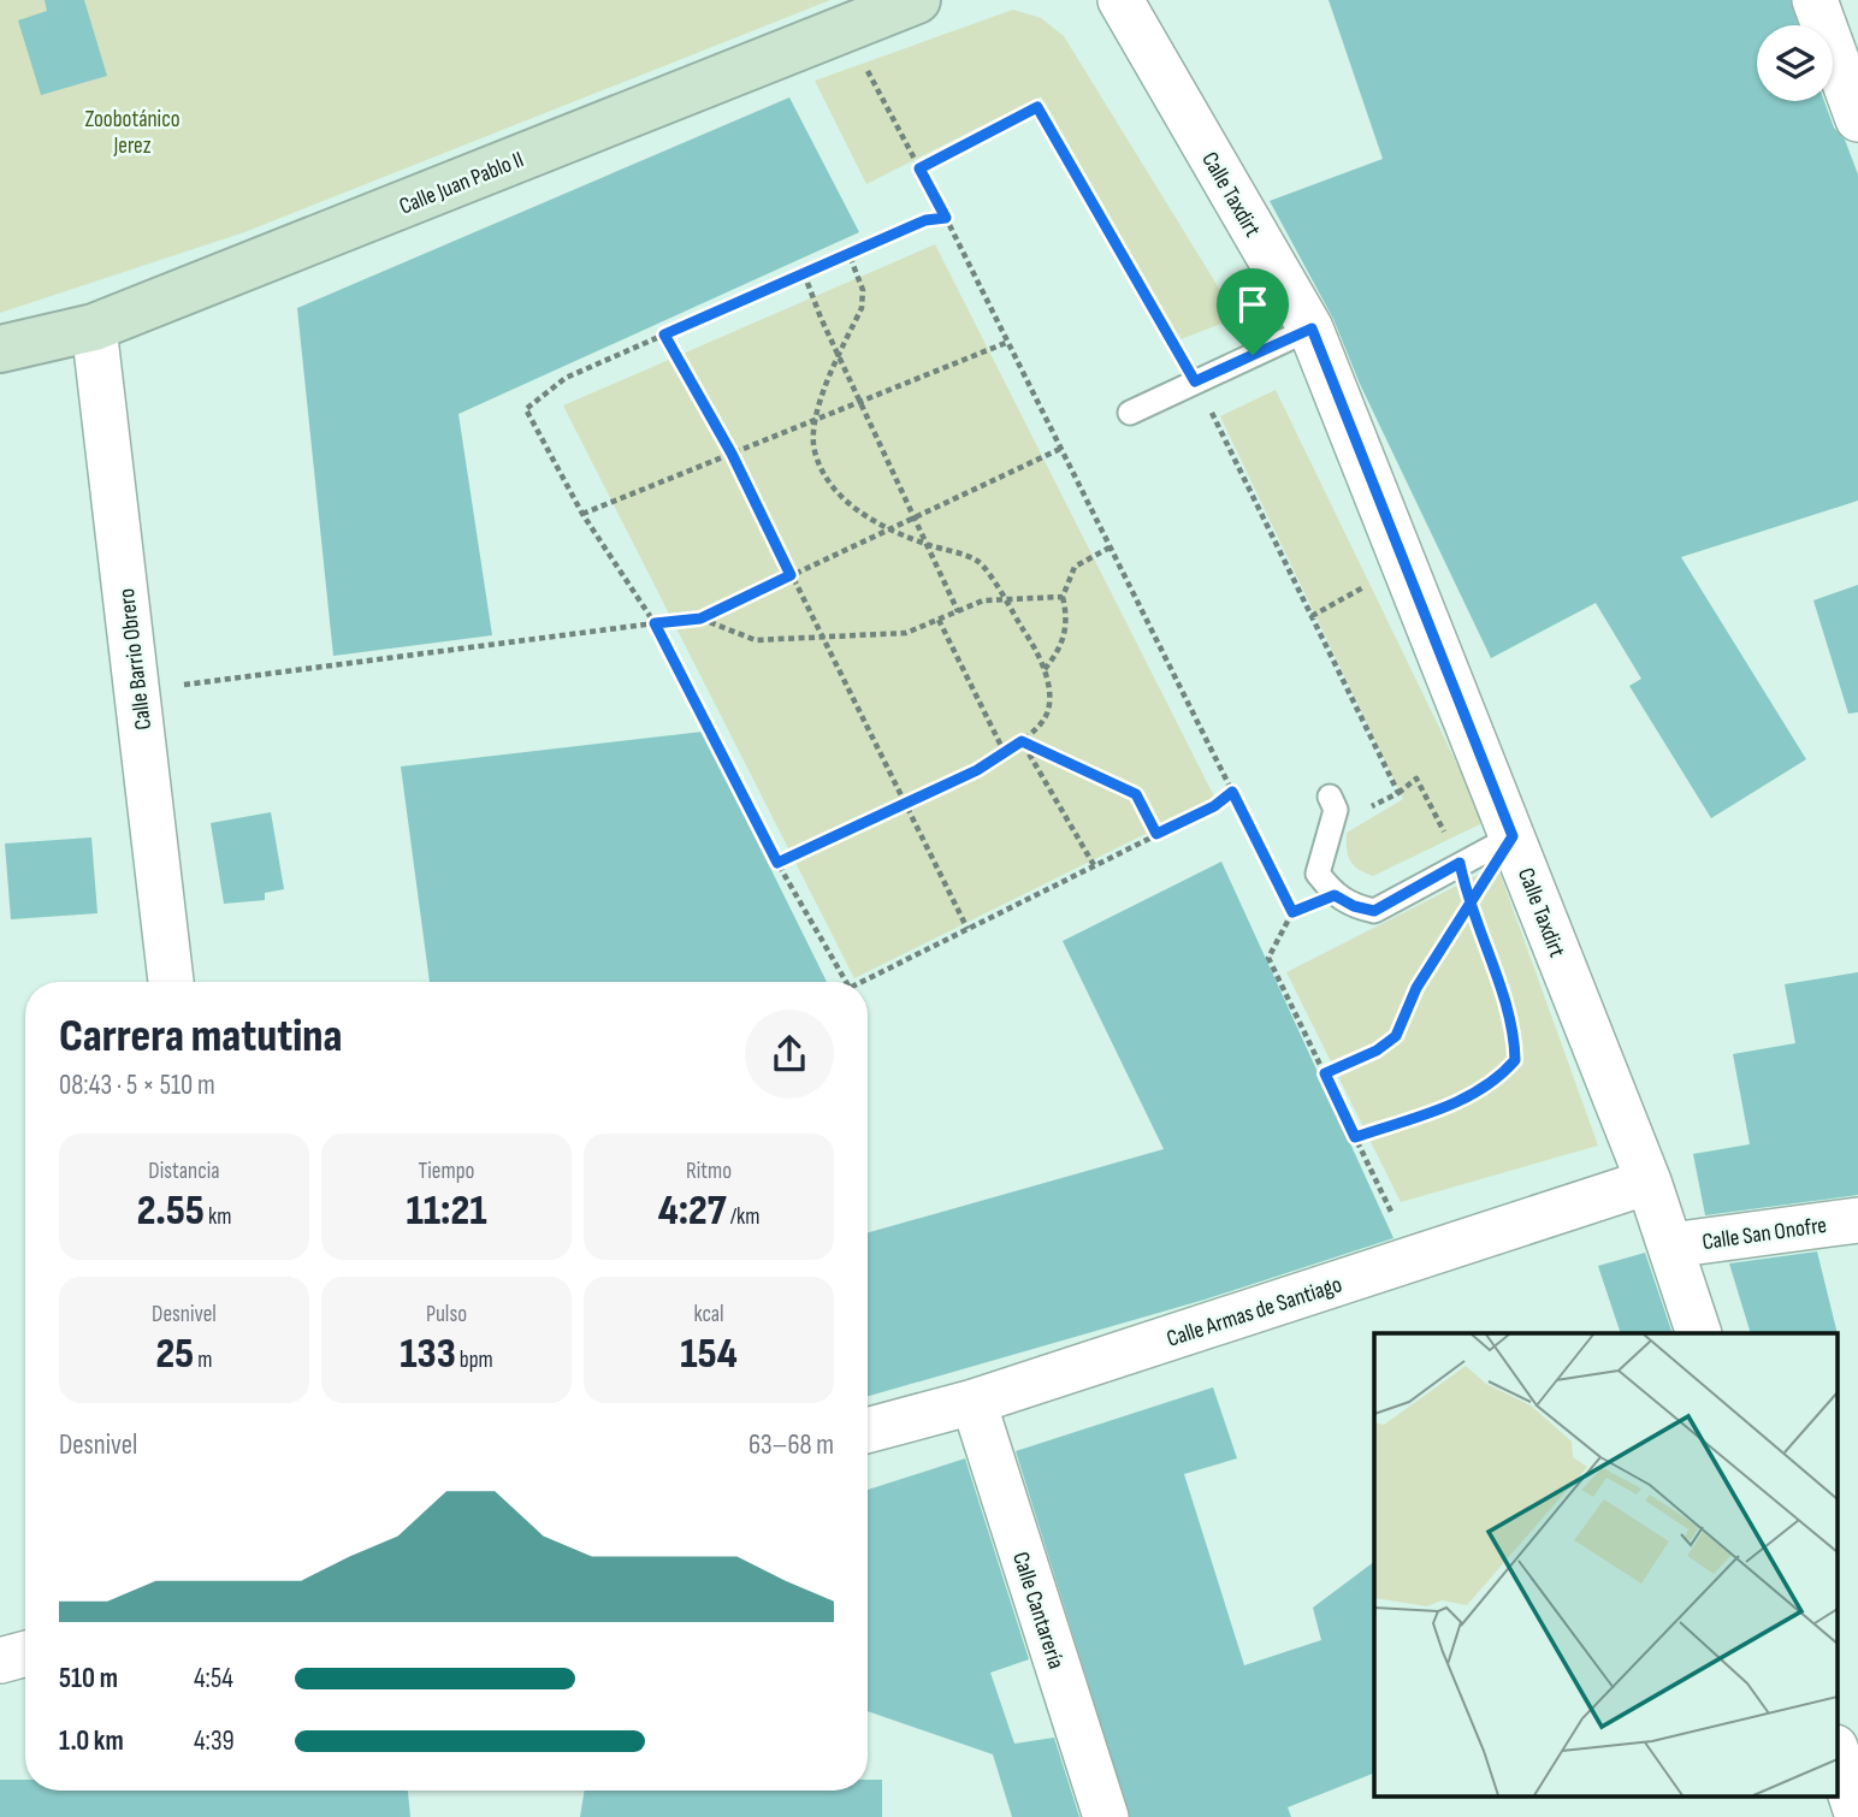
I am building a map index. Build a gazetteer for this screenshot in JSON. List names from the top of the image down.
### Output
{
  "streets": {
    "main road": ["Calle Juan Pablo II"],
    "street": [
      "Calle Taxdirt",
      "Calle Barrio Obrero",
      "Calle San Onofre",
      "Calle Armas de Santiago",
      "Calle Cantarería"
    ]
  },
  "crossings": [
    ["Calle Juan Pablo II", "Calle Barrio Obrero"],
    ["Calle Taxdirt", "Calle San Onofre"],
    ["Calle Taxdirt", "Calle Armas de Santiago"],
    ["Calle Armas de Santiago", "Calle Cantarería"]
  ],
  "parks": ["Zoobotánico Jerez"],
  "page": {
    "heading": ["Carrera matutina", "08:43 · 5 × 510 m"],
    "stats": [
      ["Distancia", "2.55 km"],
      ["Tiempo", "11:21"],
      ["Ritmo", "4:27 /km"],
      ["Desnivel", "25 m"],
      ["Pulso", "133 bpm"],
      ["kcal", "154"]
    ],
    "chart": ["Desnivel", "63–68 m"],
    "list": [
      {
        "name": "510 m",
        "note": "4:54"
      },
      {
        "name": "1.0 km",
        "note": "4:39"
      }
    ]
  }
}
